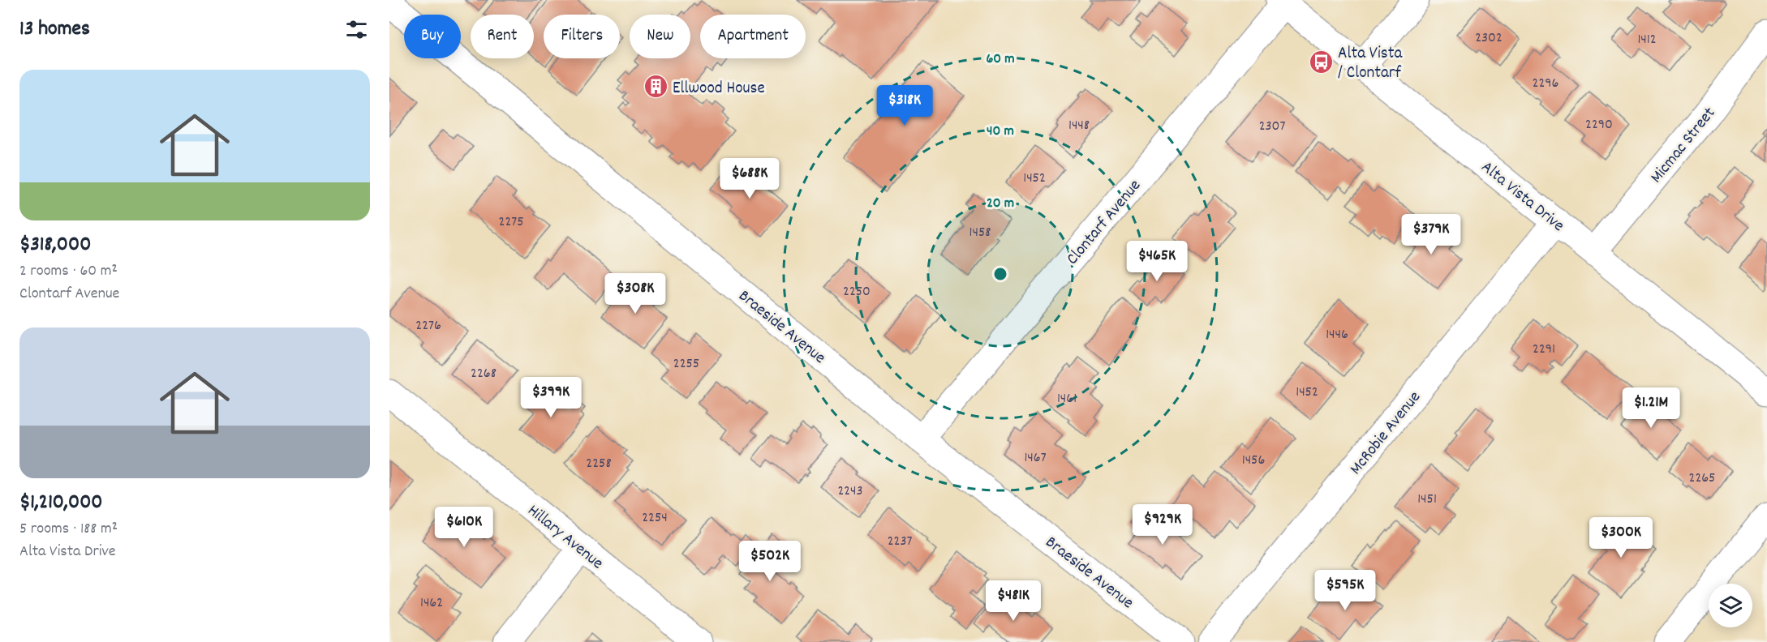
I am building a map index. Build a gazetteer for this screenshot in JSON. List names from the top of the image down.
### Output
{
  "streets": {
    "street": [
      "Micmac Street",
      "Alta Vista Drive",
      "Clontarf Avenue",
      "Braeside Avenue",
      "McRobie Avenue",
      "Hillary Avenue"
    ]
  },
  "crossings": [
    ["Micmac Street", "Alta Vista Drive"],
    ["Alta Vista Drive", "Clontarf Avenue"],
    ["Alta Vista Drive", "McRobie Avenue"],
    ["Clontarf Avenue", "Braeside Avenue"]
  ],
  "places": {
    "bus stop": ["Alta Vista / Clontarf"],
    "building": ["Ellwood House"]
  },
  "house_numbers": [
    "2302",
    "1412",
    "2296",
    "2290",
    "1448",
    "2307",
    "1452",
    "2275",
    "1458",
    "2250",
    "2276",
    "1446",
    "2291",
    "2255",
    "2268",
    "1452",
    "1461",
    "1467",
    "1456",
    "2258",
    "2265",
    "2243",
    "1451",
    "2254",
    "2237",
    "1462"
  ],
  "page": {
    "heading": "13 homes",
    "chip": [
      "Buy",
      "Rent",
      "Filters",
      "New",
      "Apartment"
    ],
    "list": [
      {
        "name": "$318,000",
        "note": "2 rooms · 60 m² · Clontarf Avenue"
      },
      {
        "name": "$1,210,000",
        "note": "5 rooms · 188 m² · Alta Vista Drive"
      }
    ],
    "price": [
      "$318K",
      "$688K",
      "$379K",
      "$465K",
      "$308K",
      "$399K",
      "$1.21M",
      "$929K",
      "$610K",
      "$300K",
      "$502K",
      "$595K",
      "$481K"
    ]
  },
  "rings": ["60 m", "40 m", "20 m"]
}
